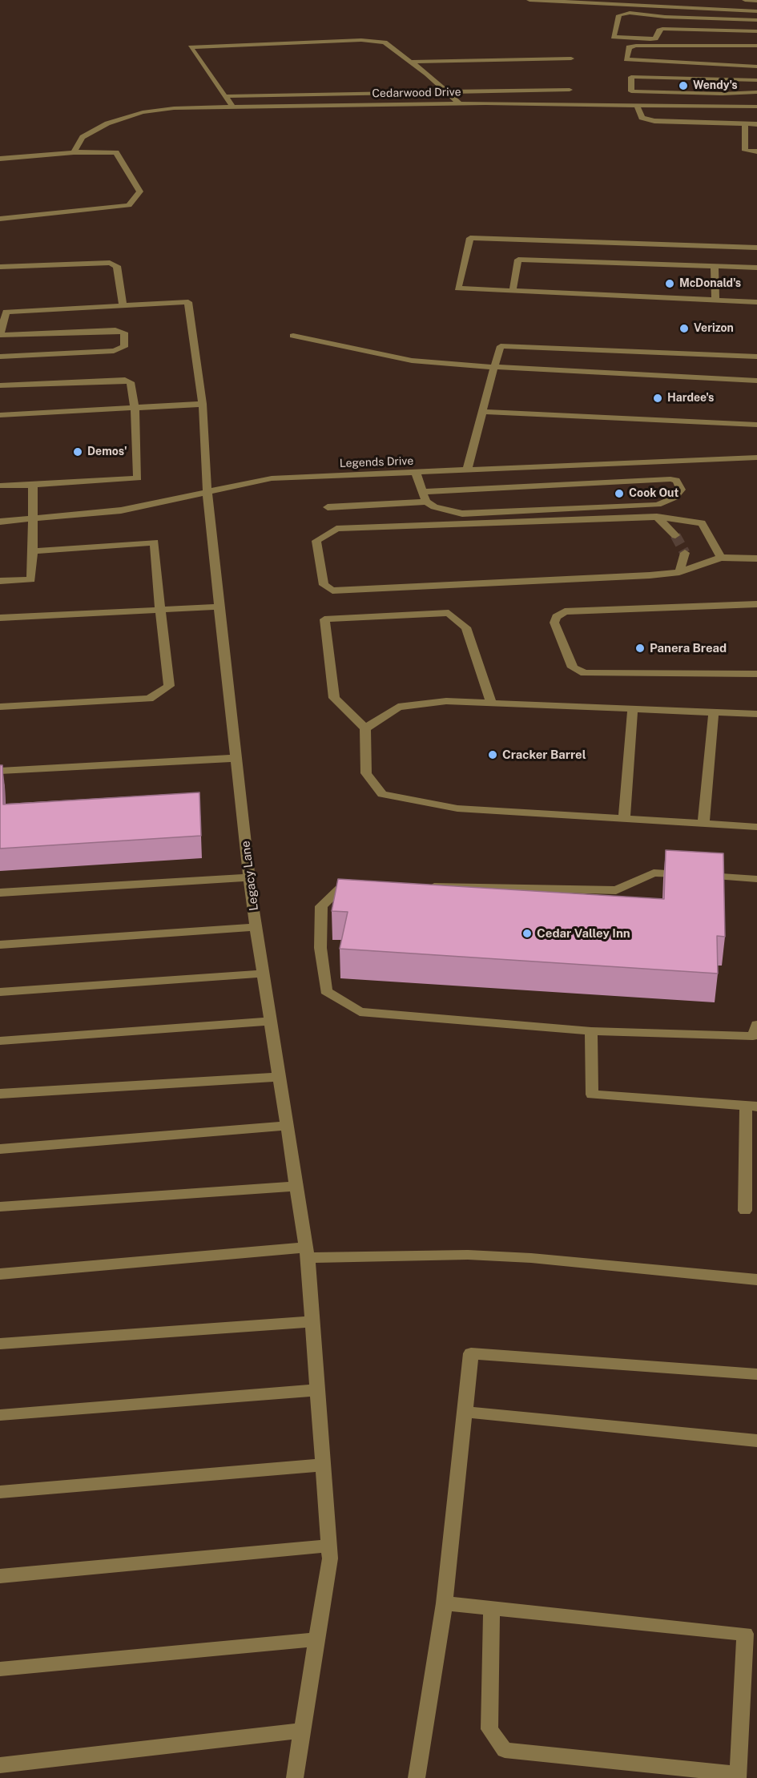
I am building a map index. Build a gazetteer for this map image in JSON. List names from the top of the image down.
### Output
{
  "streets": {
    "street": ["Cedarwood Drive", "Legends Drive", "Legacy Lane"]
  },
  "crossings": [
    ["Legends Drive", "Legacy Lane"]
  ],
  "places": [
    "Wendy's",
    "McDonald's",
    "Verizon",
    "Hardee's",
    "Demos'",
    "Cook Out",
    "Panera Bread",
    "Cracker Barrel",
    "Cedar Valley Inn"
  ]
}
